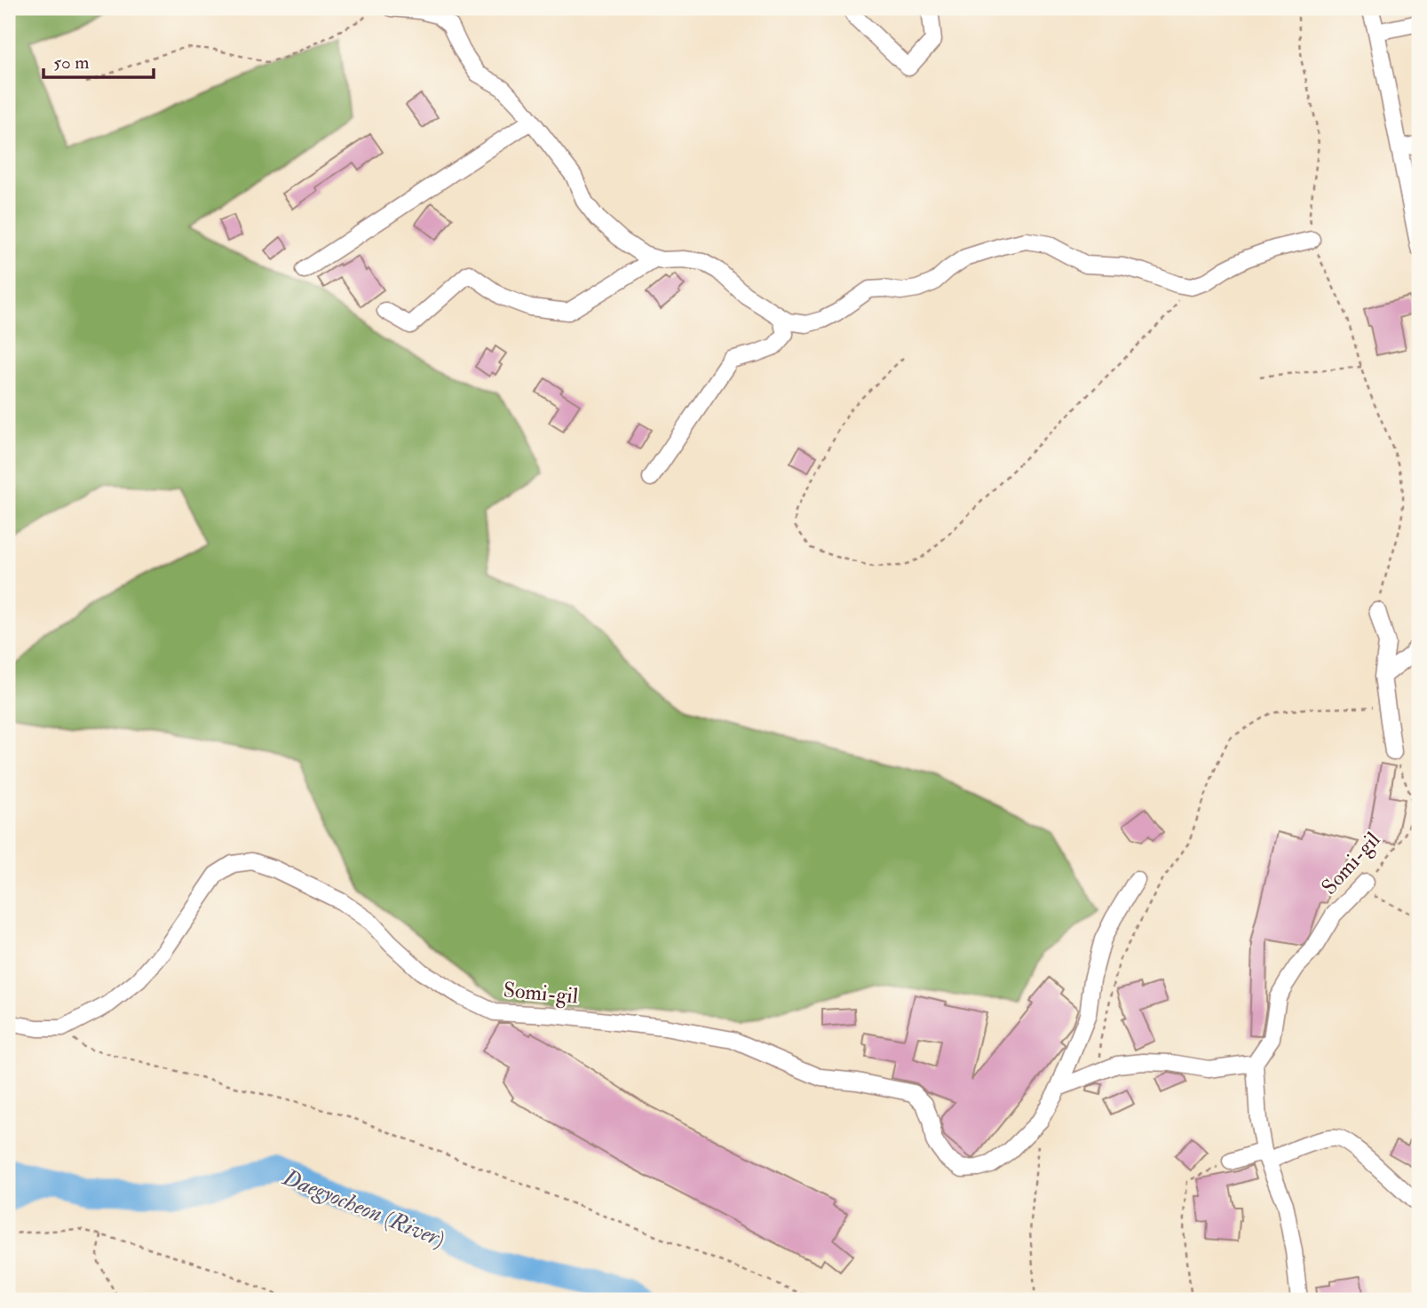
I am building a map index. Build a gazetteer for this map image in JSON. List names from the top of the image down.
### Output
{
  "streets": {
    "street": ["Somi-gil"]
  },
  "water": ["Daegyocheon (River)"],
  "scale_bar": "50 m"
}
